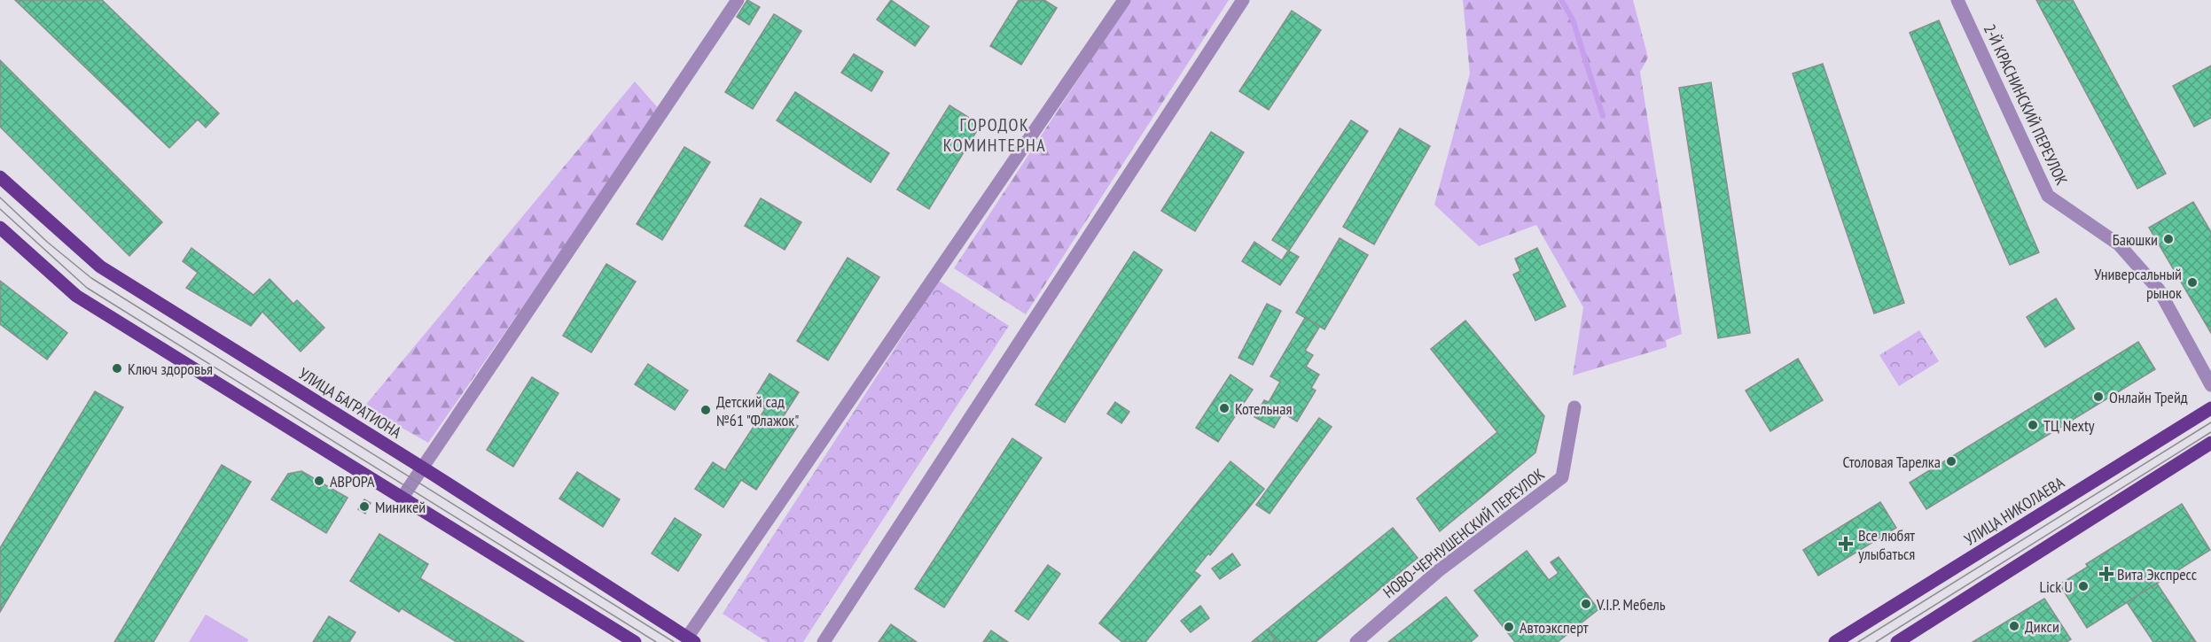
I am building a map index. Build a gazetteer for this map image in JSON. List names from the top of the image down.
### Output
{
  "streets": {
    "main road": ["УЛИЦА БАГРАТИОНА", "УЛИЦА НИКОЛАЕВА"],
    "street": ["2-Й КРАСНИНСКИЙ ПЕРЕУЛОК", "НОВО-ЧЕРНУШЕНСКИЙ ПЕРЕУЛОК"]
  },
  "districts": ["ГОРОДОК КОМИНТЕРНА"],
  "places": {
    "other": [
      "Баюшки",
      "Универсальный рынок",
      "Ключ здоровья",
      "Онлайн Трейд",
      "Котельная",
      "Детский сад №61 \"Флажок\"",
      "ТЦ Nexty",
      "Столовая Тарелка",
      "ABPOPA",
      "Миникей",
      "Lick U",
      "V.I.P. Мебель",
      "Дикси",
      "Автоэксперт"
    ],
    "health": ["Все любят улыбаться", "Вита Экспресс"]
  }
}
